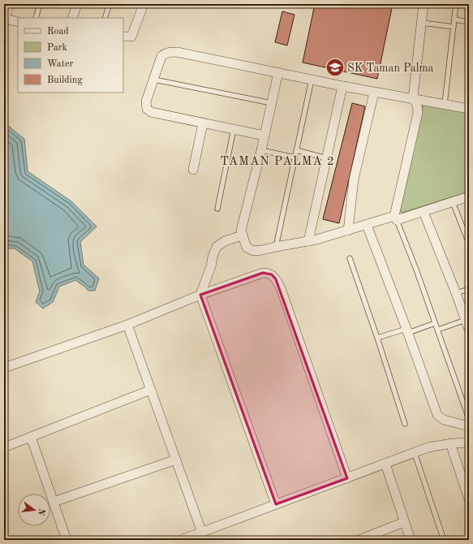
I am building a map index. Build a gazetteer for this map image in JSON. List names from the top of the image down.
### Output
{
  "districts": ["TAMAN PALMA 2"],
  "places": {
    "school or university": ["SK Taman Palma"]
  },
  "legend": [
    "Road",
    "Park",
    "Water",
    "Building"
  ],
  "north": "right"
}
